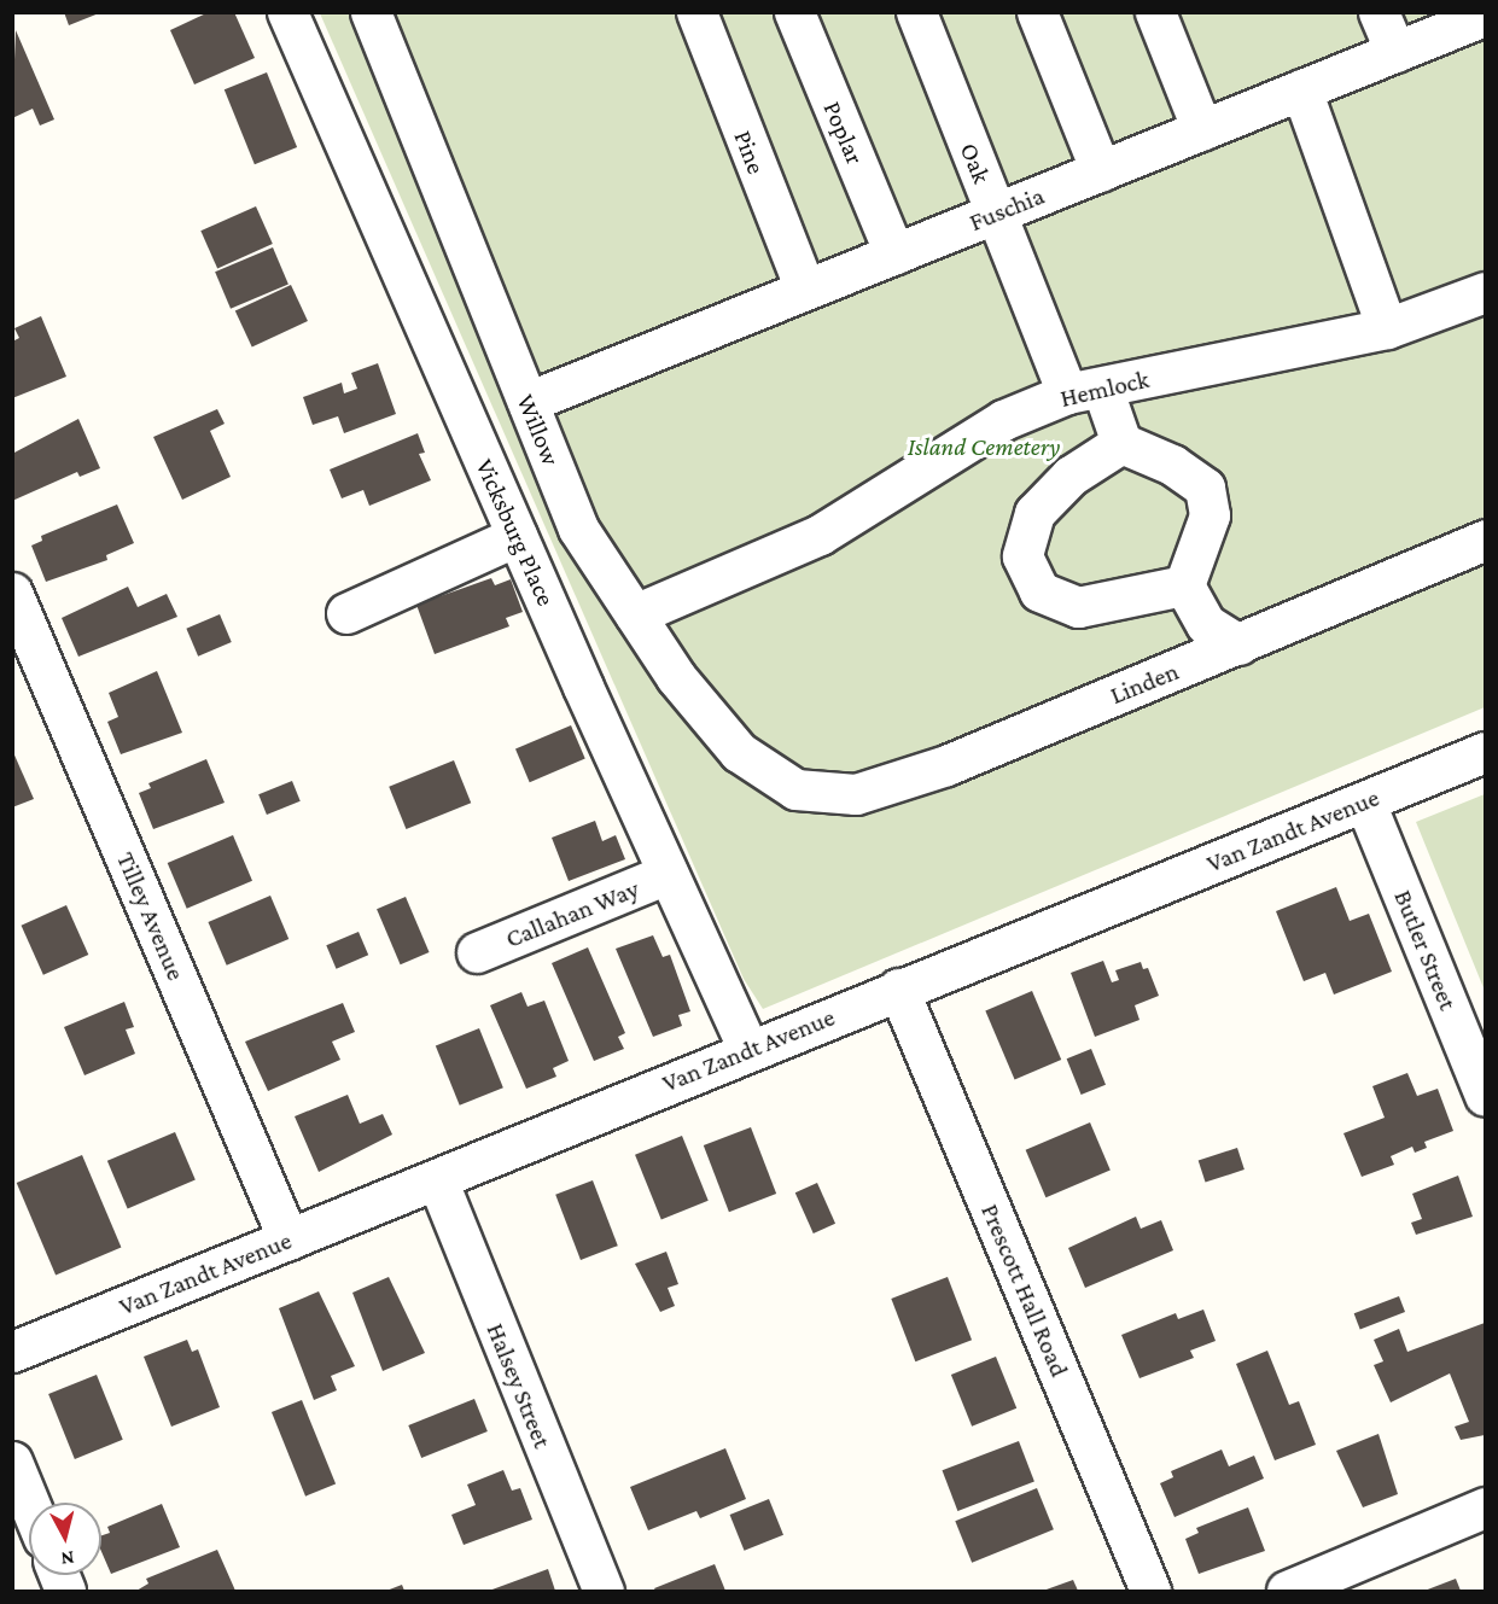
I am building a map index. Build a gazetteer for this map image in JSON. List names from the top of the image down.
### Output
{
  "streets": {
    "street": [
      "Poplar",
      "Pine",
      "Oak",
      "Fuschia",
      "Hemlock",
      "Willow",
      "Vicksburg Place",
      "Linden",
      "Van Zandt Avenue",
      "Callahan Way",
      "Tilley Avenue",
      "Butler Street",
      "Prescott Hall Road",
      "Halsey Street"
    ]
  },
  "crossings": [
    ["Poplar", "Fuschia"],
    ["Pine", "Fuschia"],
    ["Oak", "Fuschia"],
    ["Oak", "Hemlock"],
    ["Fuschia", "Willow"],
    ["Hemlock", "Willow"],
    ["Willow", "Linden"],
    ["Vicksburg Place", "Van Zandt Avenue"],
    ["Vicksburg Place", "Callahan Way"],
    ["Van Zandt Avenue", "Tilley Avenue"],
    ["Van Zandt Avenue", "Butler Street"],
    ["Van Zandt Avenue", "Prescott Hall Road"],
    ["Van Zandt Avenue", "Halsey Street"]
  ],
  "parks": ["Island Cemetery"],
  "north": "bottom"
}
